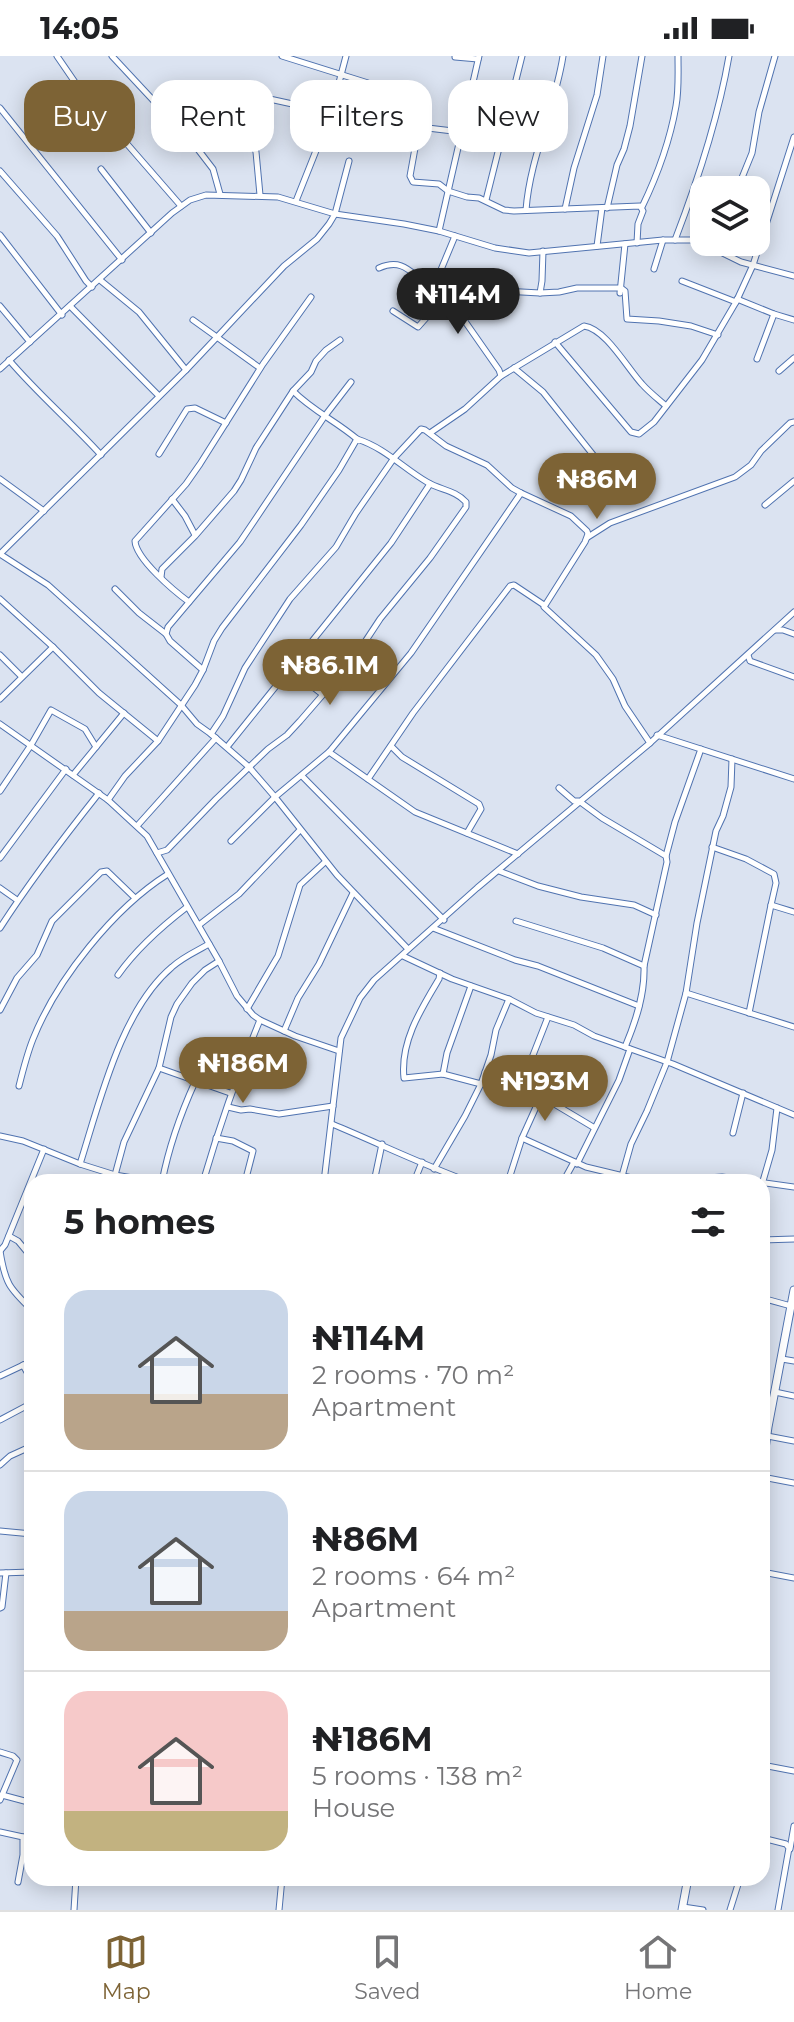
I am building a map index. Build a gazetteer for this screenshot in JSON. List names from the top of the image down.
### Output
{
  "page": {
    "status": "14:05",
    "chip": [
      "Buy",
      "Rent",
      "Filters",
      "New"
    ],
    "price": [
      "₦114M",
      "₦86M",
      "₦86.1M",
      "₦186M",
      "₦193M"
    ],
    "heading": "5 homes",
    "list": [
      {
        "name": "₦114M",
        "note": "2 rooms · 70 m² · Apartment"
      },
      {
        "name": "₦86M",
        "note": "2 rooms · 64 m² · Apartment"
      },
      {
        "name": "₦186M",
        "note": "5 rooms · 138 m² · House"
      }
    ],
    "tabs": ["Map", "Saved", "Home"]
  }
}
